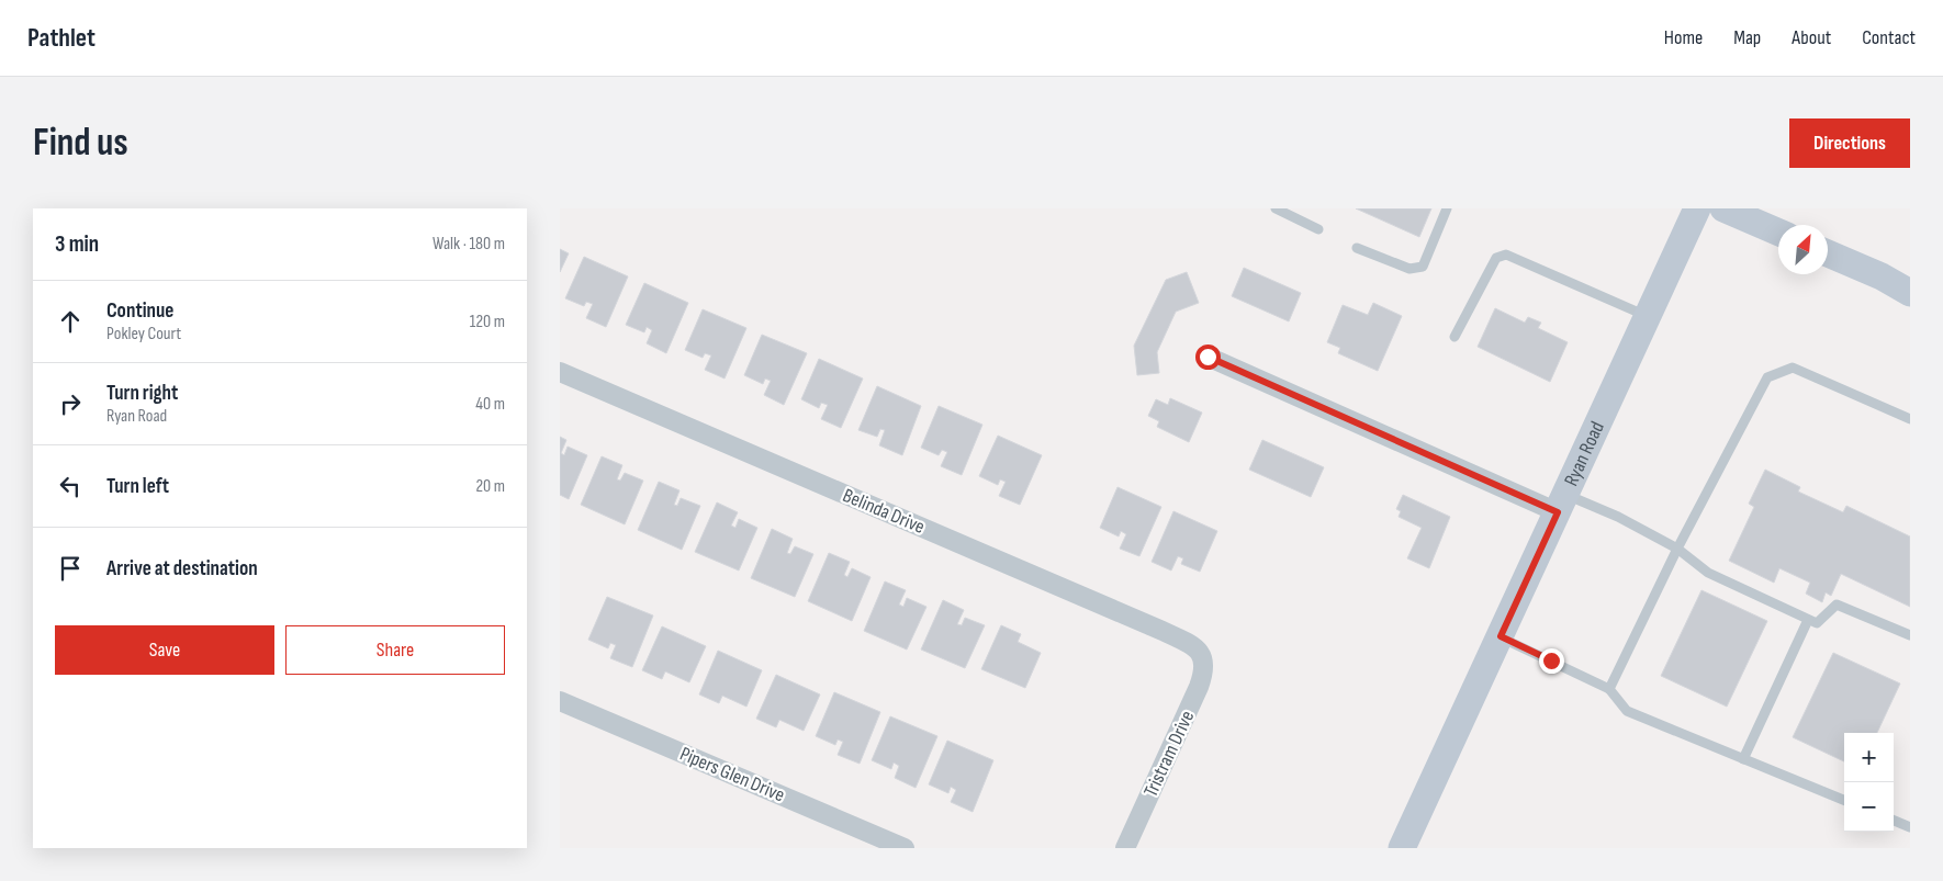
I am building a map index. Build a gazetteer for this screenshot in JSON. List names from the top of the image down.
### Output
{
  "streets": {
    "main road": ["Ryan Road"],
    "street": ["Belinda Drive", "Tristram Drive", "Pipers Glen Drive"]
  },
  "crossings": [
    ["Belinda Drive", "Tristram Drive"]
  ],
  "north": "top right",
  "page": {
    "header": "Pathlet",
    "nav": [
      "Home",
      "Map",
      "About",
      "Contact"
    ],
    "buttons": [
      "Directions",
      ["Save", "Share"]
    ],
    "title": "Find us",
    "heading": ["3 min", "Walk · 180 m"],
    "list": [
      ["Continue", "Pokley Court", "120 m"],
      ["Turn right", "Ryan Road", "40 m"],
      ["Turn left", "20 m"],
      "Arrive at destination"
    ],
    "map_buttons": ["+", "−"]
  }
}
